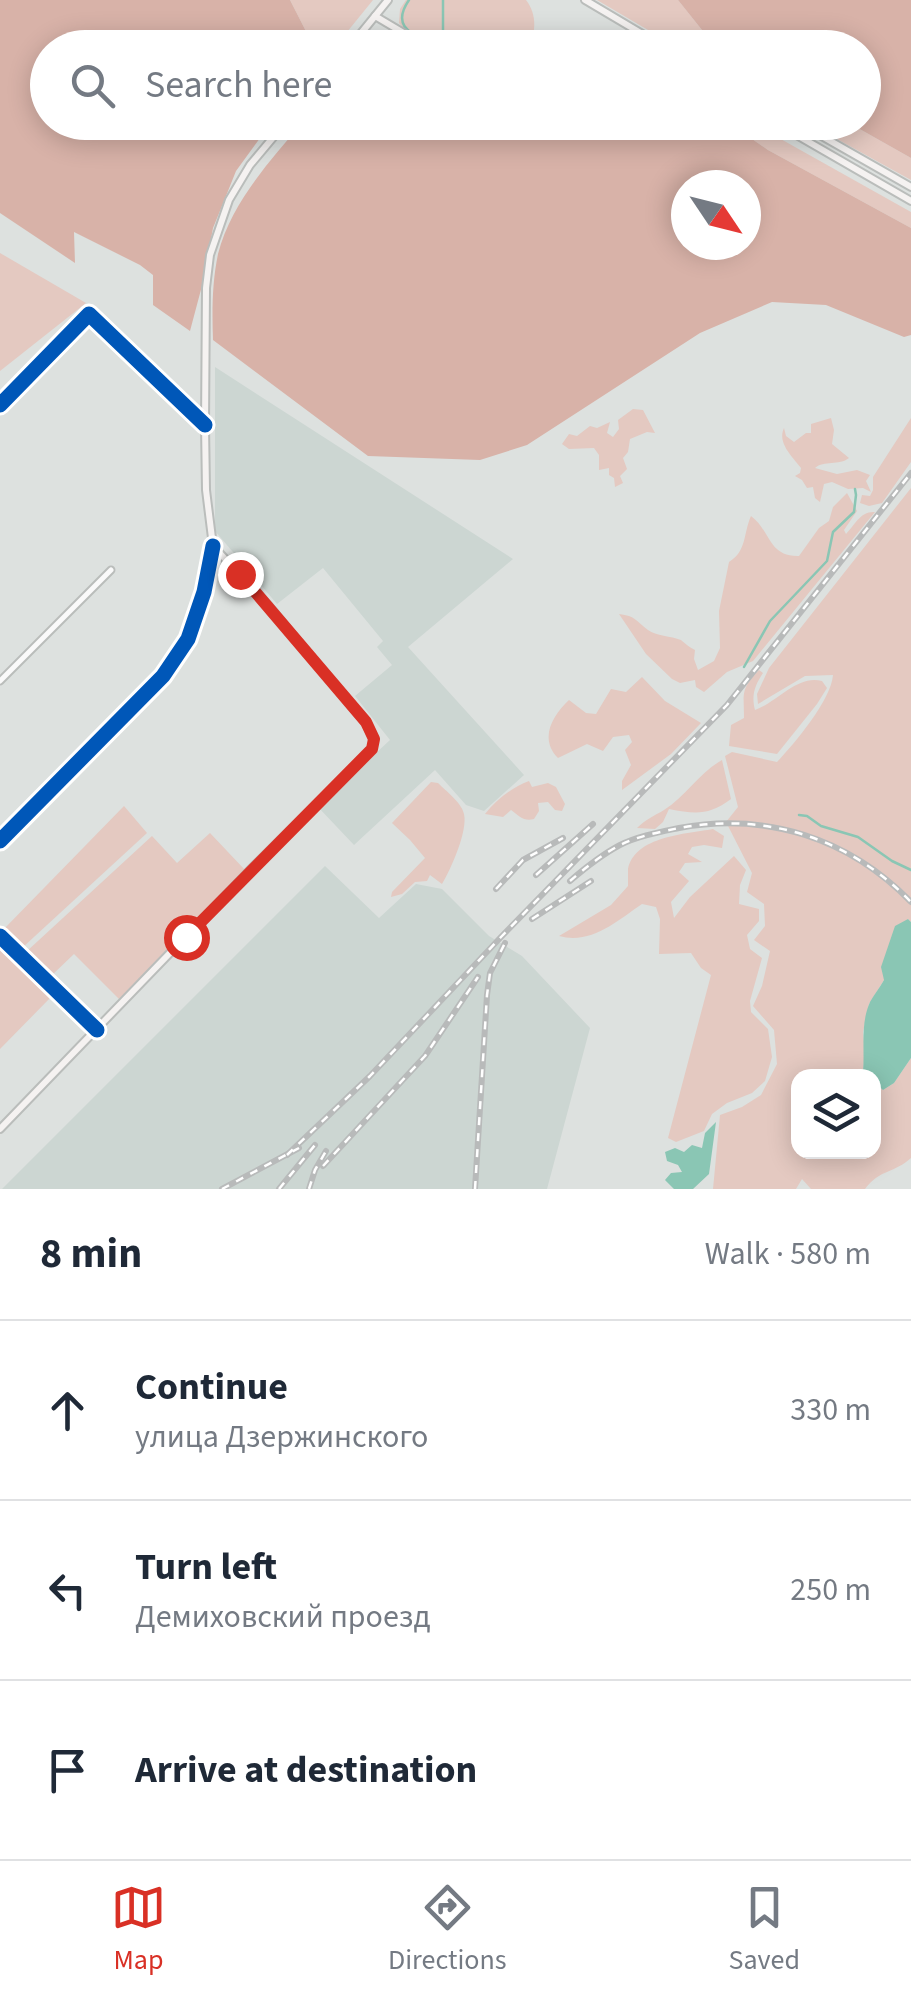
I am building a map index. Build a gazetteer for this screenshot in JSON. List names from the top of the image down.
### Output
{
  "north": "bottom right",
  "page": {
    "search": "Search here",
    "heading": ["8 min", "Walk · 580 m"],
    "list": [
      ["Continue", "улица Дзержинского", "330 m"],
      ["Turn left", "Демиховский проезд", "250 m"],
      "Arrive at destination"
    ],
    "nav": ["Map", "Directions", "Saved"]
  }
}
